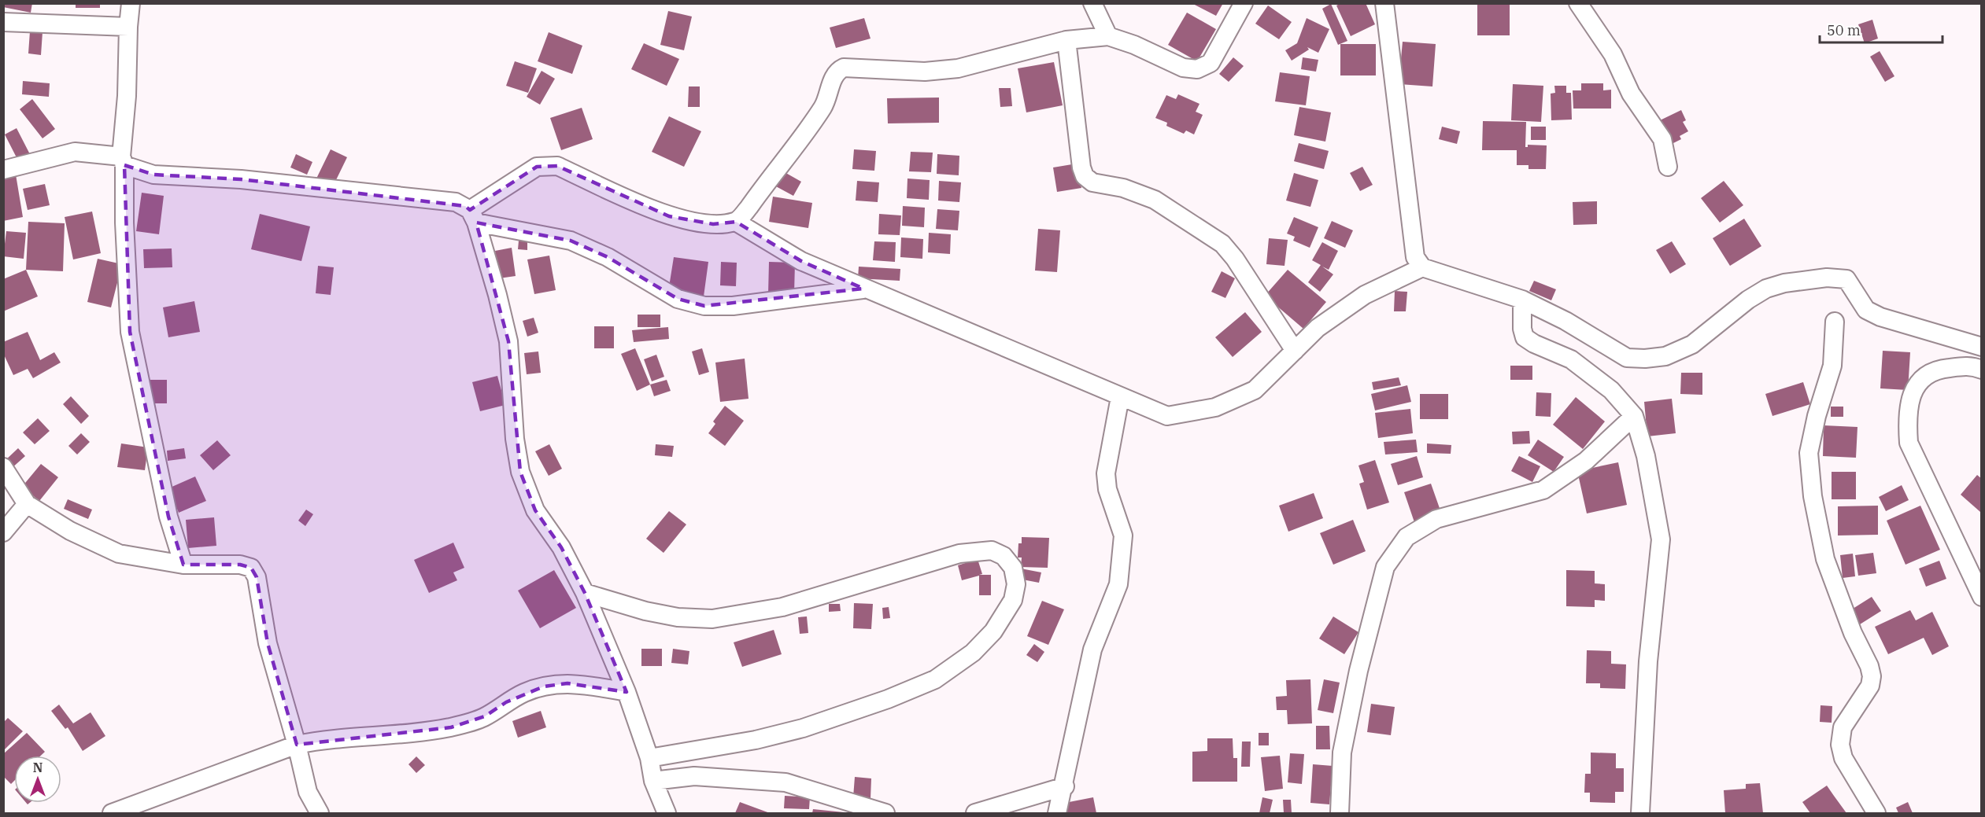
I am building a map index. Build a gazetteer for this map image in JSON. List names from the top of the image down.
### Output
{
  "scale_bar": "50 m",
  "north": "top"
}
